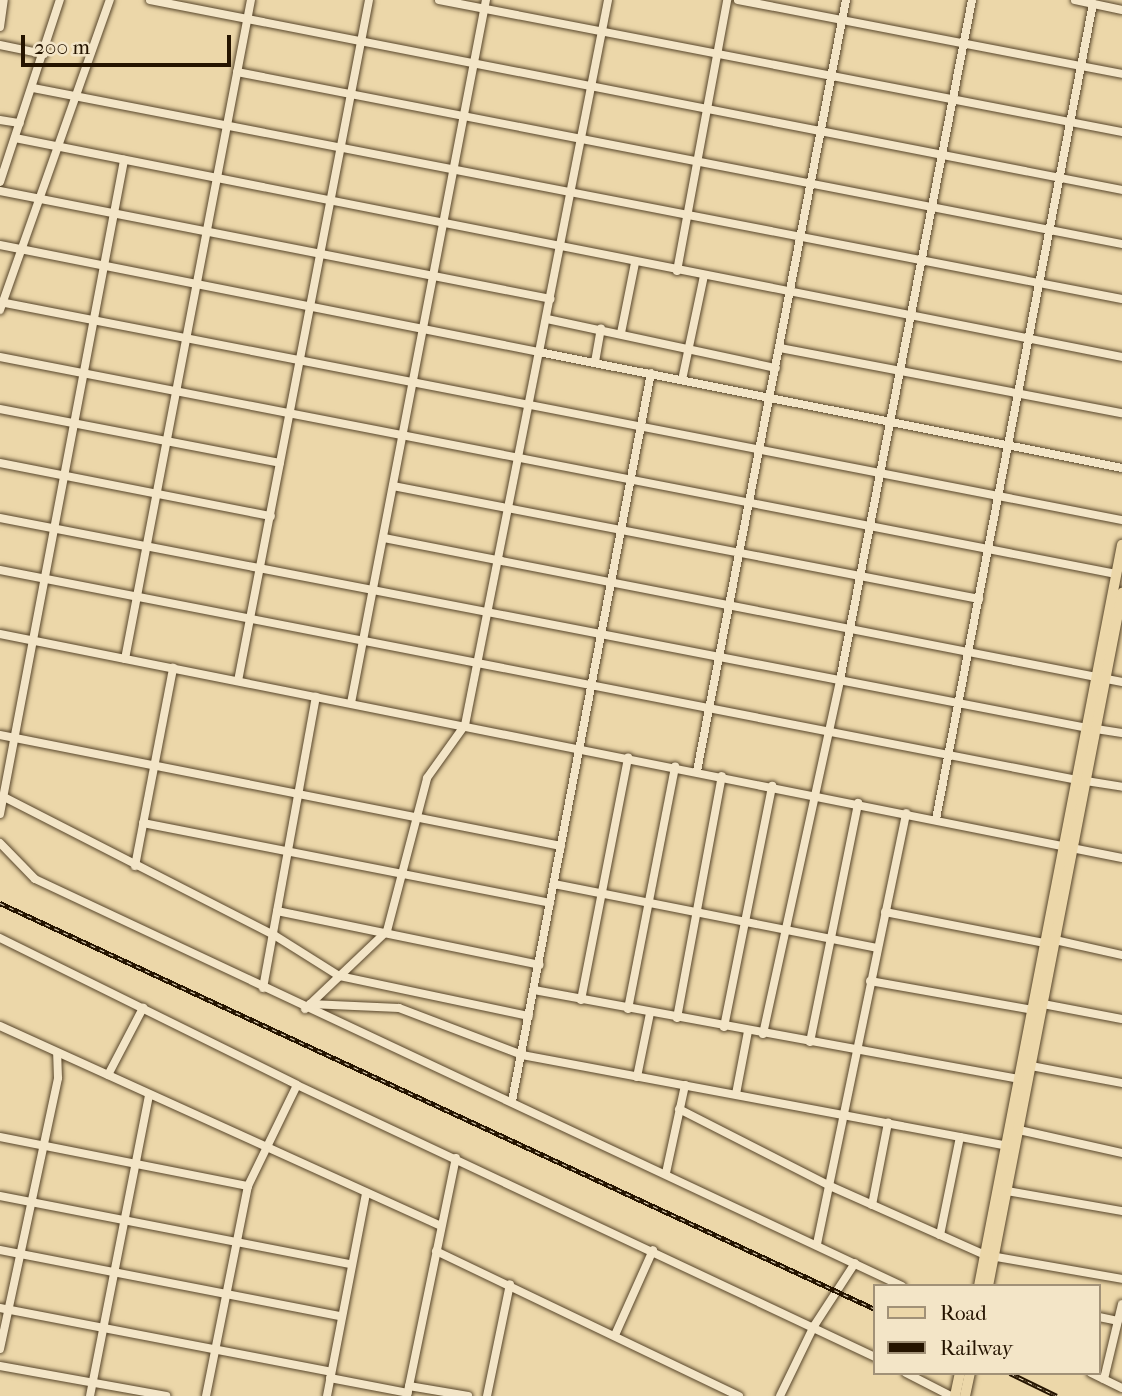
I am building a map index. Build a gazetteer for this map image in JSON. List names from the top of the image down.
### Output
{
  "legend": ["Road", "Railway"],
  "scale_bar": "200 m"
}
